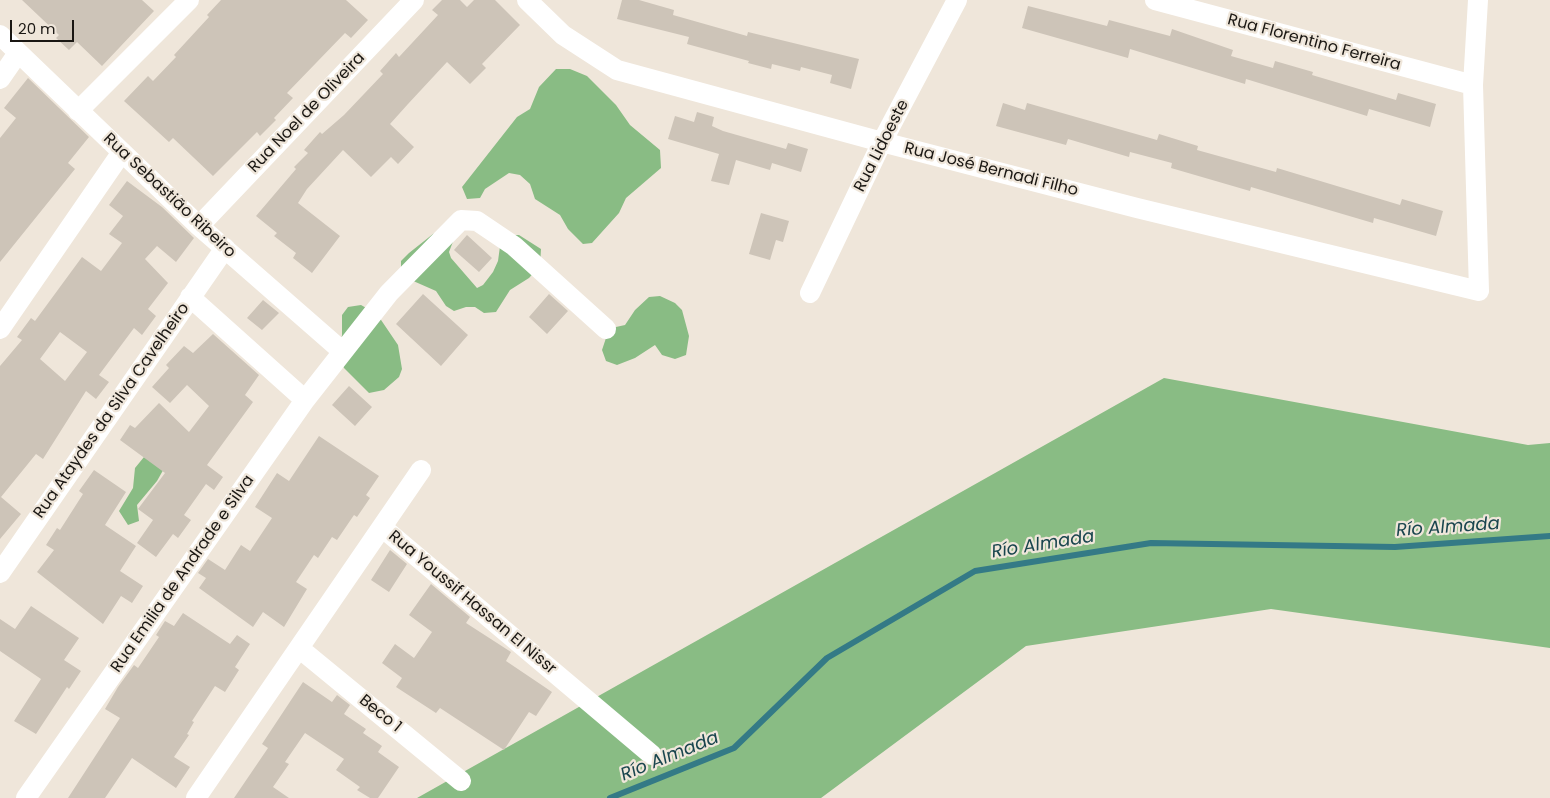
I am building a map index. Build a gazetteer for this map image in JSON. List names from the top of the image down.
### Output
{
  "streets": {
    "street": [
      "Rua Florentino Ferreira",
      "Rua Noel de Oliveira",
      "Rua Lidoeste",
      "Rua José Bernadi Filho",
      "Rua Sebastião Ribeiro",
      "Rua Ataydes da Silva Cavelheiro",
      "Rua Emilia de Andrade e Silva",
      "Rua Youssif Hassan El Nissr",
      "Beco 1"
    ]
  },
  "crossings": [
    ["Rua Florentino Ferreira", "Rua José Bernadi Filho"],
    ["Rua Noel de Oliveira", "Rua Sebastião Ribeiro"],
    ["Rua Lidoeste", "Rua José Bernadi Filho"],
    ["Rua Sebastião Ribeiro", "Rua Ataydes da Silva Cavelheiro"],
    ["Rua Sebastião Ribeiro", "Rua Emilia de Andrade e Silva"],
    ["Rua Youssif Hassan El Nissr", "Beco 1"]
  ],
  "water": ["Río Almada"],
  "scale_bar": "20 m"
}
